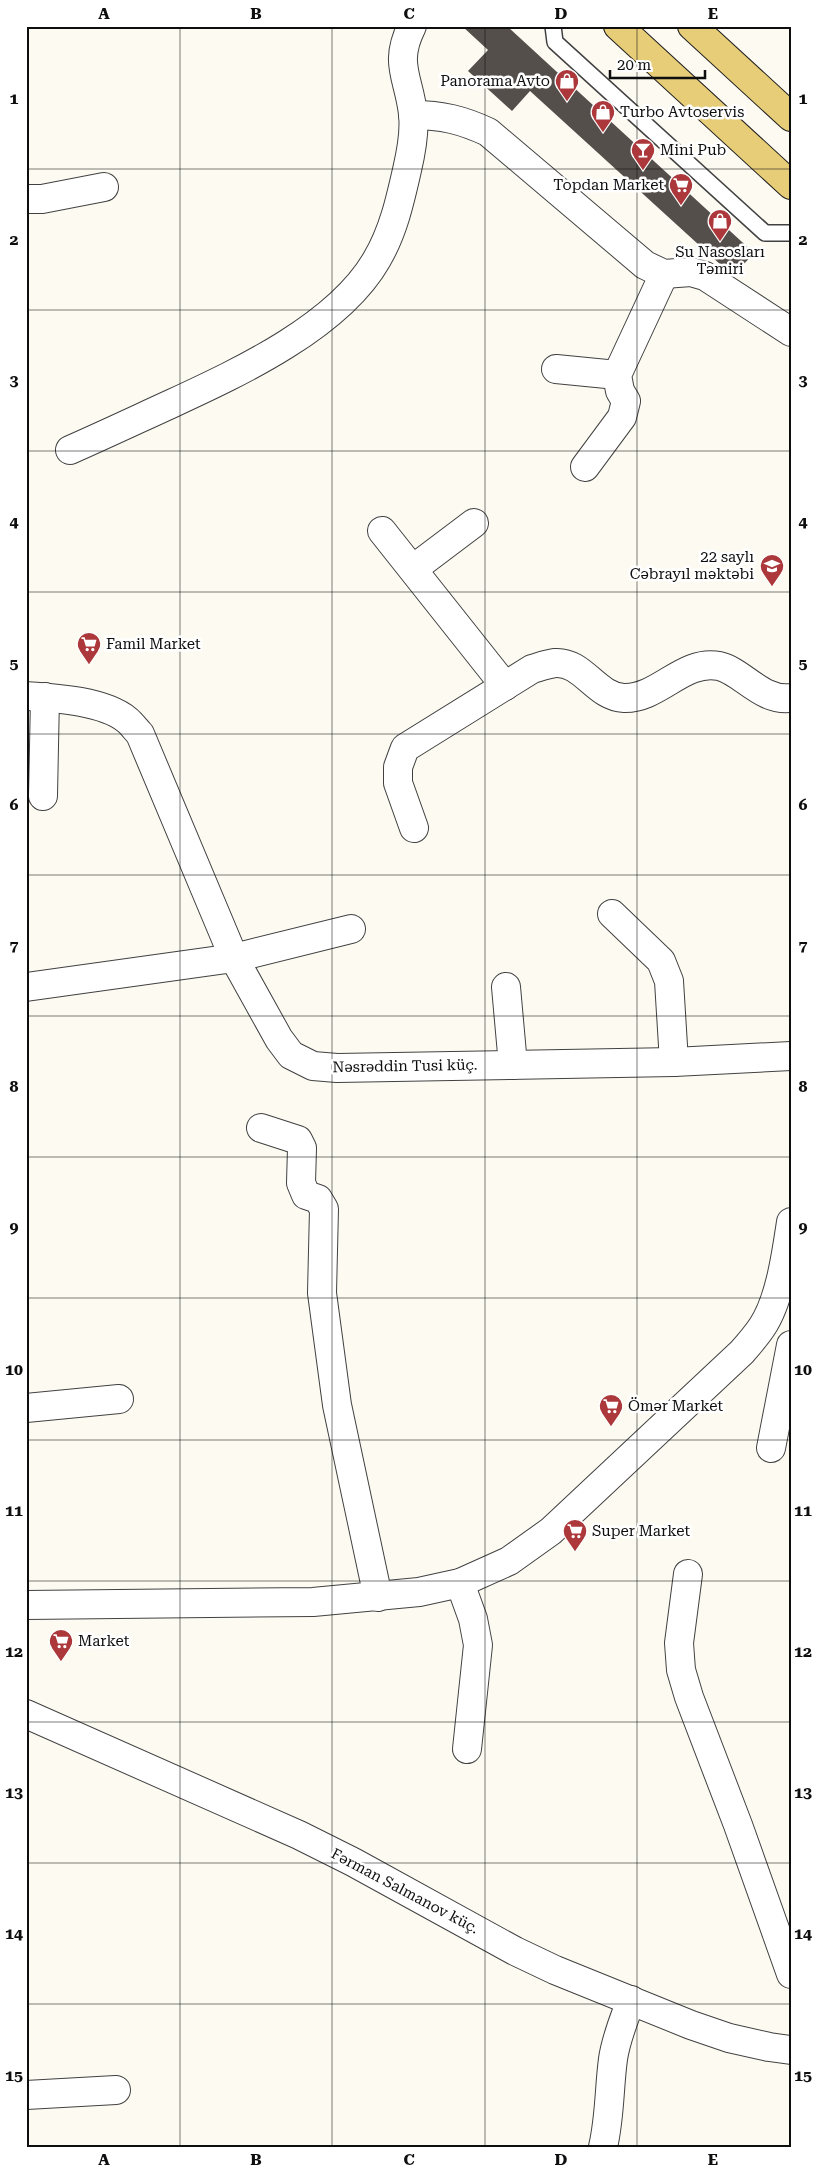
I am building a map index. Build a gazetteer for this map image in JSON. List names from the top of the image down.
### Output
{
  "streets": {
    "street": ["Nəsrəddin Tusi küç.", "Fərman Salmanov küç."]
  },
  "places": {
    "shop": ["Panorama Avto", "Turbo Avtoservis", "Su Nasosları Təmiri"],
    "bar": ["Mini Pub"],
    "supermarket": [
      "Topdan Market",
      "Famil Market",
      "Ömər Market",
      "Super Market",
      "Market"
    ],
    "school or university": ["22 saylı Cəbrayıl məktəbi"]
  },
  "scale_bar": "20 m",
  "grid": {
    "columns": [
      "A",
      "B",
      "C",
      "D",
      "E"
    ],
    "rows": [
      "1",
      "2",
      "3",
      "4",
      "5",
      "6",
      "7",
      "8",
      "9",
      "10",
      "11",
      "12",
      "13",
      "14",
      "15"
    ]
  }
}
